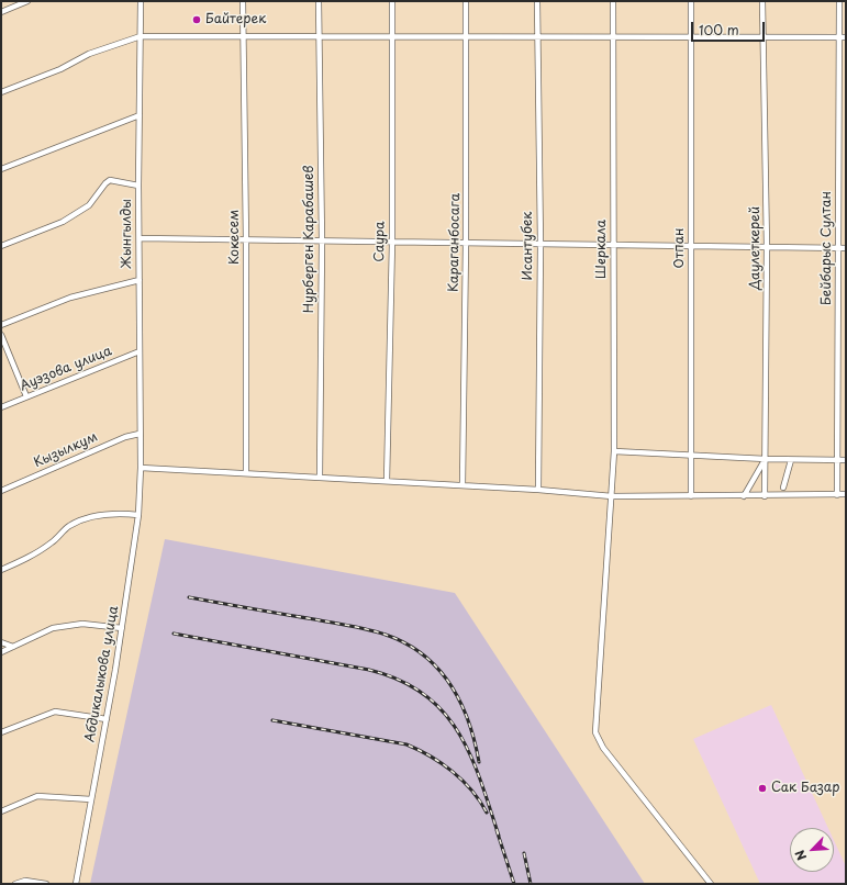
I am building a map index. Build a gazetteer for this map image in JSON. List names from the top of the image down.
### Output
{
  "streets": {
    "street": [
      "Жынгылды",
      "Кокесем",
      "Нурберген Карабашев",
      "Саура",
      "Караганбосага",
      "Исантубек",
      "Отпан",
      "Даулеткерей",
      "Бейбарыс Султан",
      "Шеркала",
      "Ауэзова улица",
      "Кызылкум",
      "Абдикалыкова улица"
    ]
  },
  "crossings": [
    ["Жынгылды", "Ауэзова улица"],
    ["Жынгылды", "Кызылкум"],
    ["Жынгылды", "Абдикалыкова улица"]
  ],
  "places": ["Байтерек", "Сак Базар"],
  "scale_bar": "100 m",
  "north": "bottom left"
}
